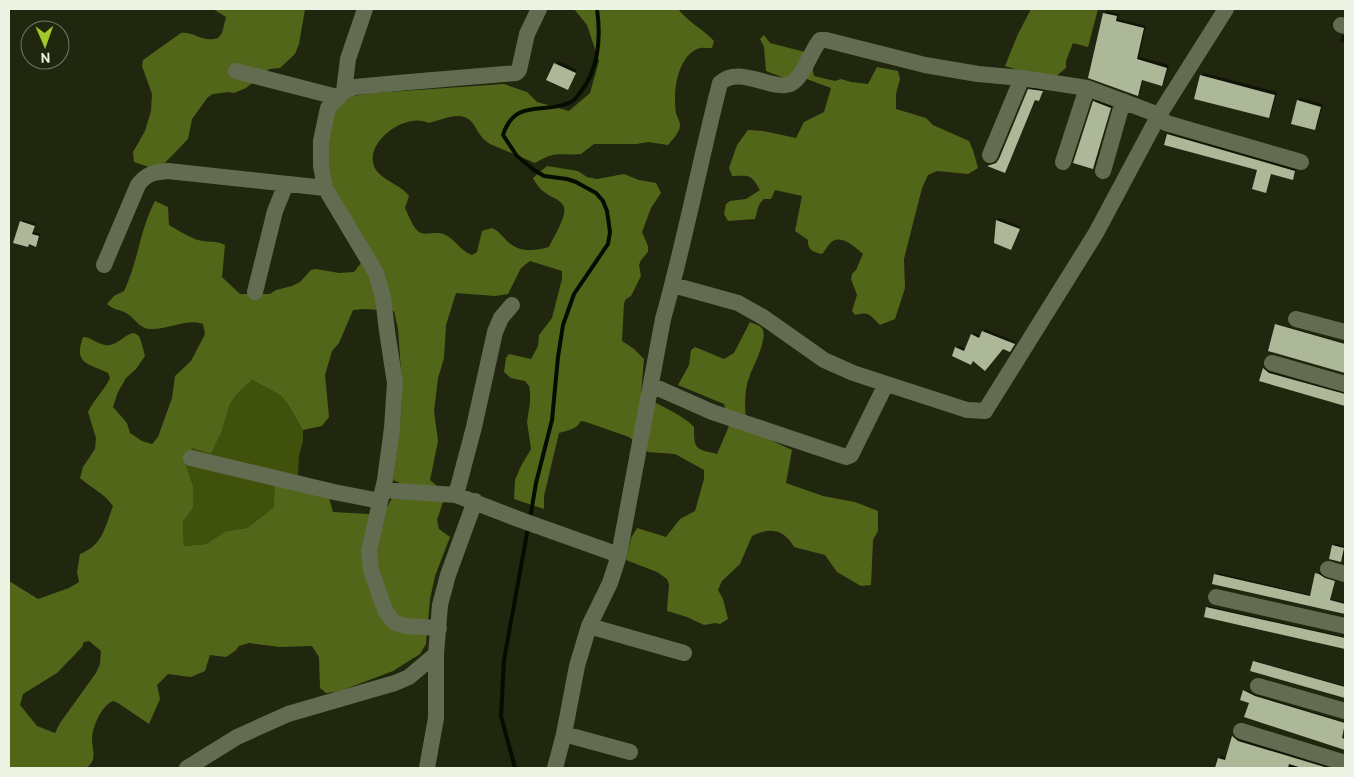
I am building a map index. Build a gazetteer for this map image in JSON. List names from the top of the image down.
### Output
{
  "north": "bottom"
}
